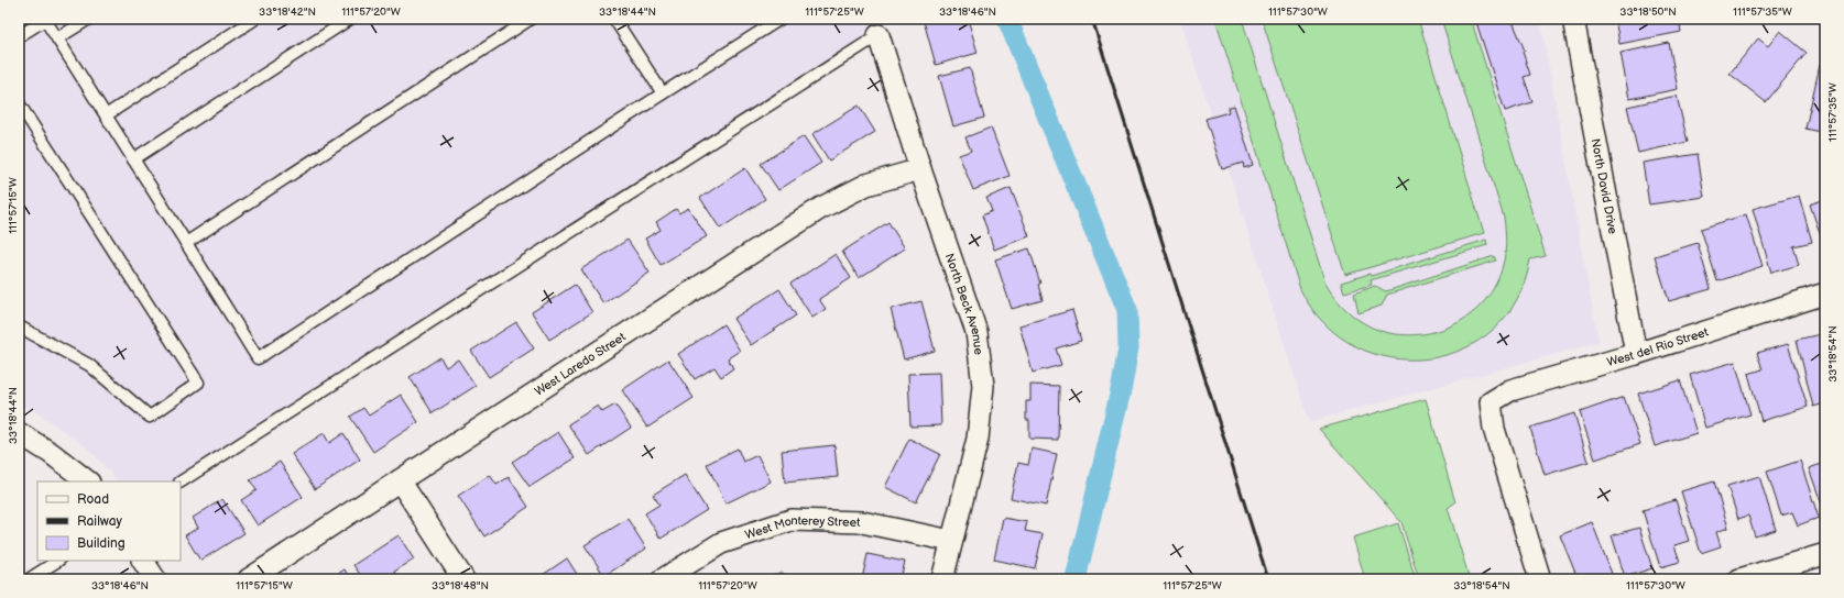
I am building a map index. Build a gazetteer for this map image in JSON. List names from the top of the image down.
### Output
{
  "streets": {
    "street": [
      "North David Drive",
      "North Beck Avenue",
      "West del Rio Street",
      "West Laredo Street",
      "West Monterey Street"
    ]
  },
  "crossings": [
    ["North David Drive", "West del Rio Street"],
    ["North Beck Avenue", "West Laredo Street"],
    ["North Beck Avenue", "West Monterey Street"]
  ],
  "legend": ["Road", "Railway", "Building"],
  "coordinates": [
    "33°18'42\"N",
    "111°57'20\"W",
    "33°18'44\"N",
    "111°57'25\"W",
    "33°18'46\"N",
    "111°57'30\"W",
    "33°18'50\"N",
    "111°57'35\"W",
    "111°57'15\"W",
    "33°18'54\"N",
    "33°18'48\"N"
  ]
}
